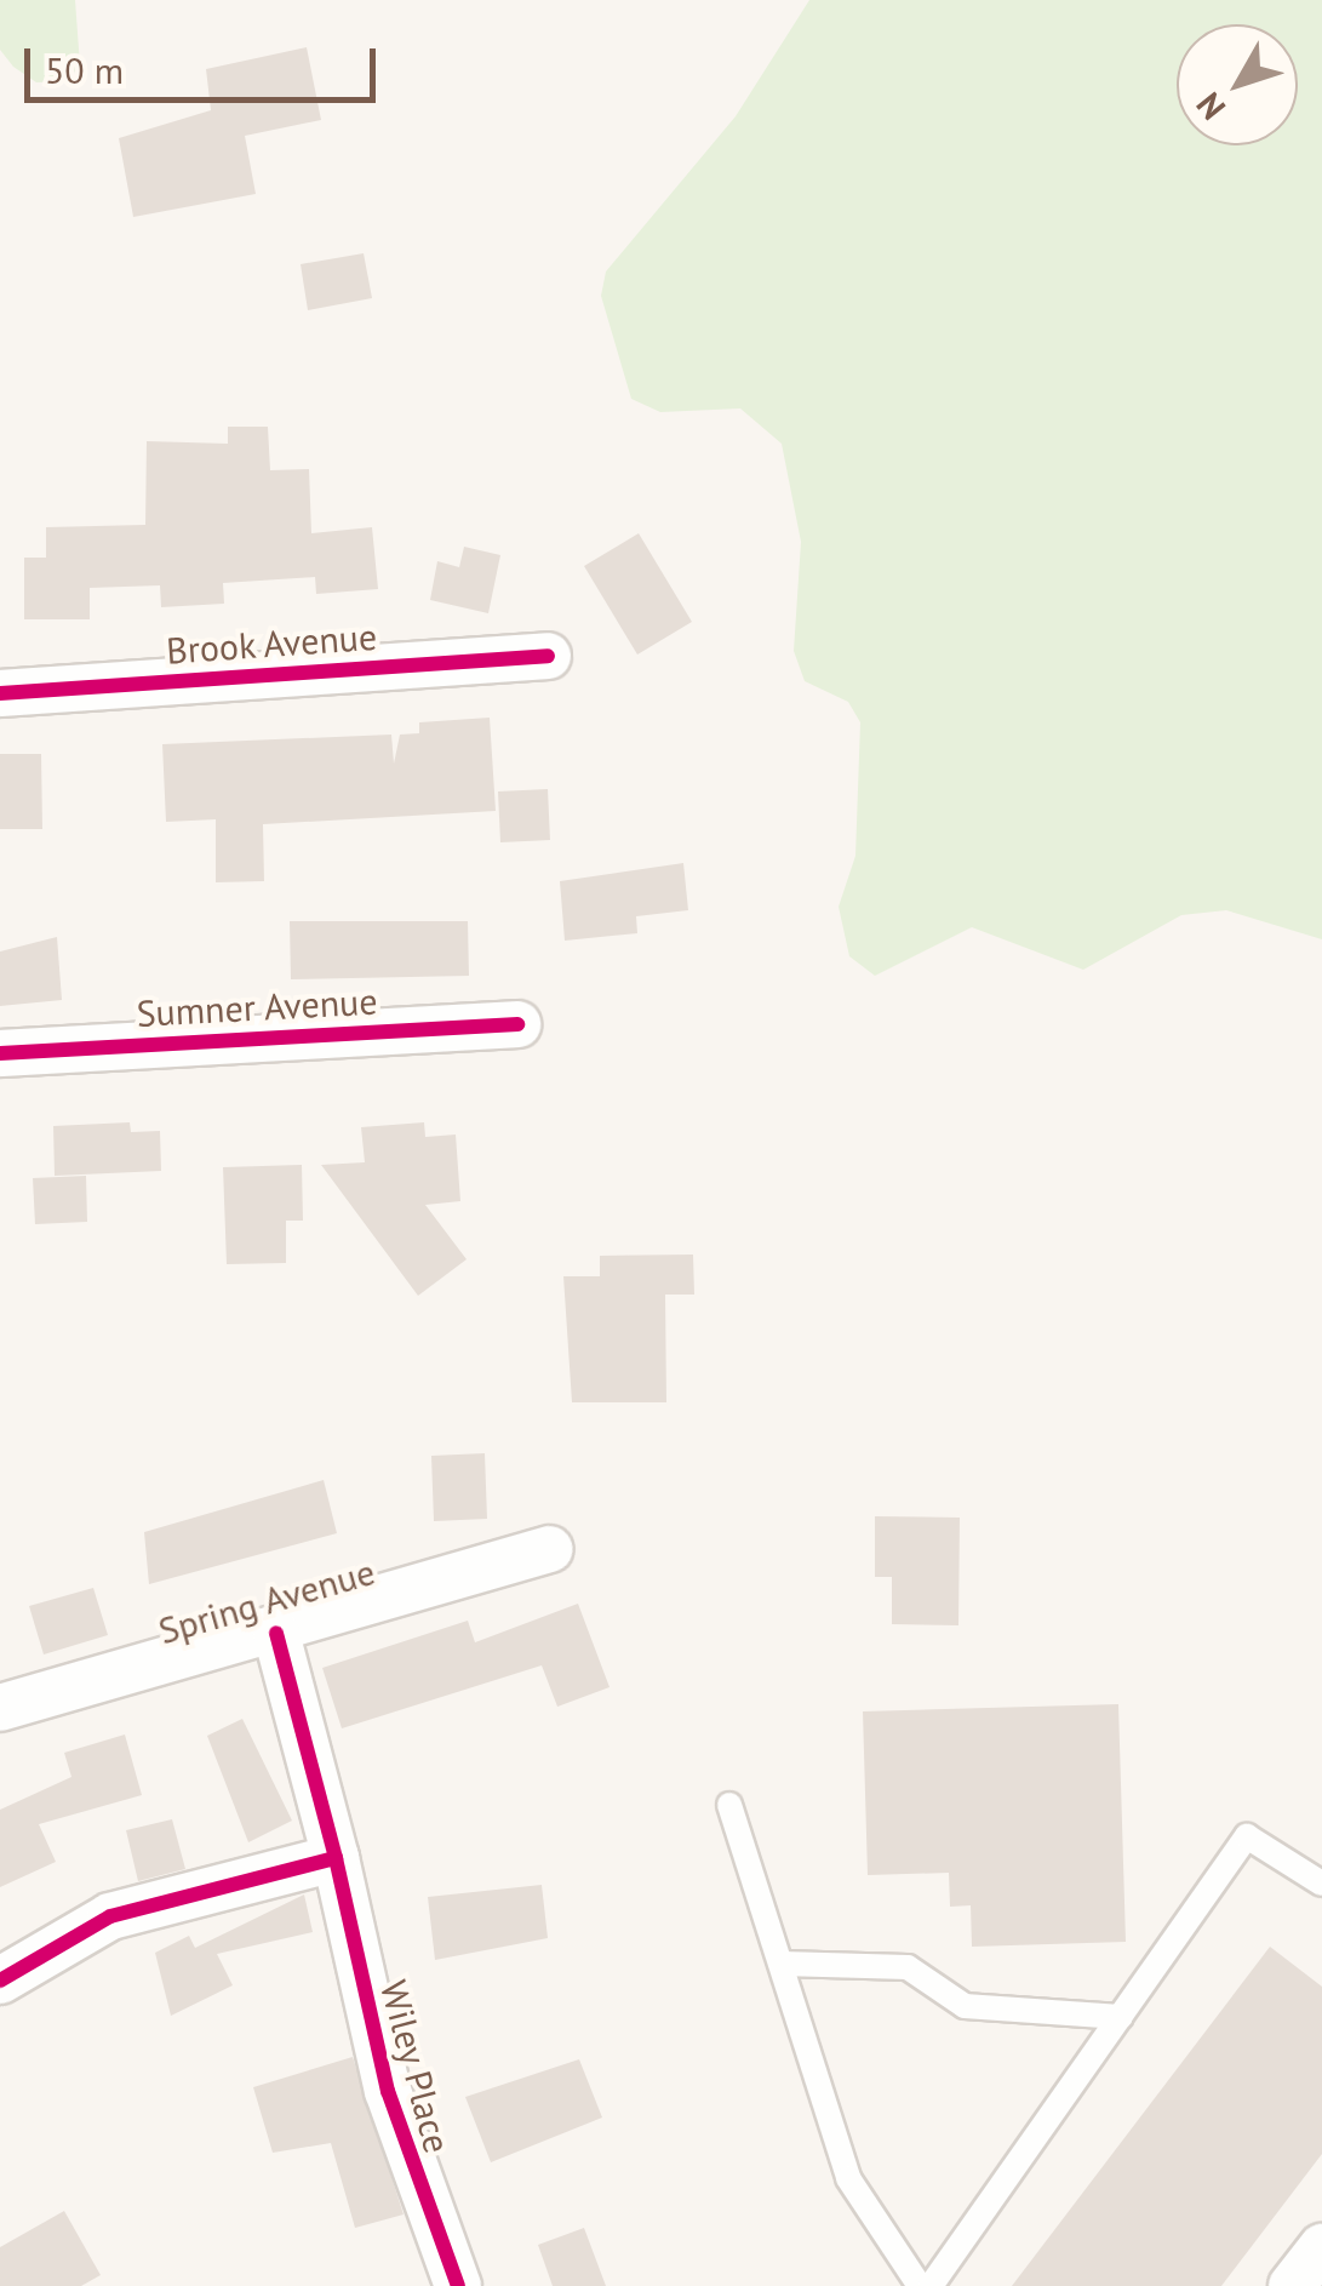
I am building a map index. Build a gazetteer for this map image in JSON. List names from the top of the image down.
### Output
{
  "streets": {
    "street": [
      "Brook Avenue",
      "Sumner Avenue",
      "Spring Avenue",
      "Wiley Place"
    ]
  },
  "crossings": [
    ["Spring Avenue", "Wiley Place"]
  ],
  "scale_bar": "50 m",
  "north": "bottom left"
}
